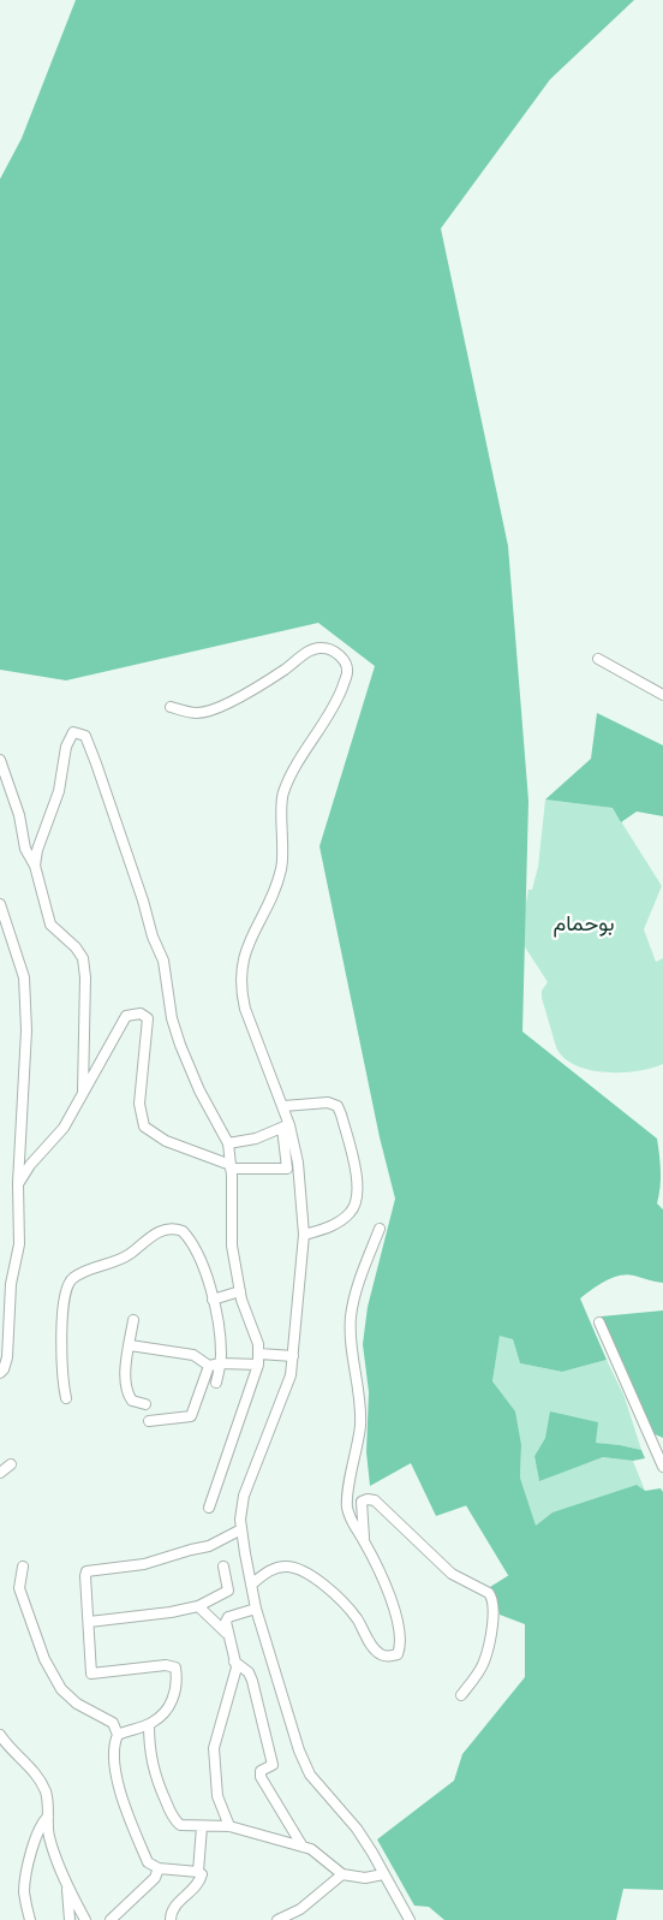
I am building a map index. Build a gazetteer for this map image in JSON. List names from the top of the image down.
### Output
{
  "parks": ["بوحمام"]
}
